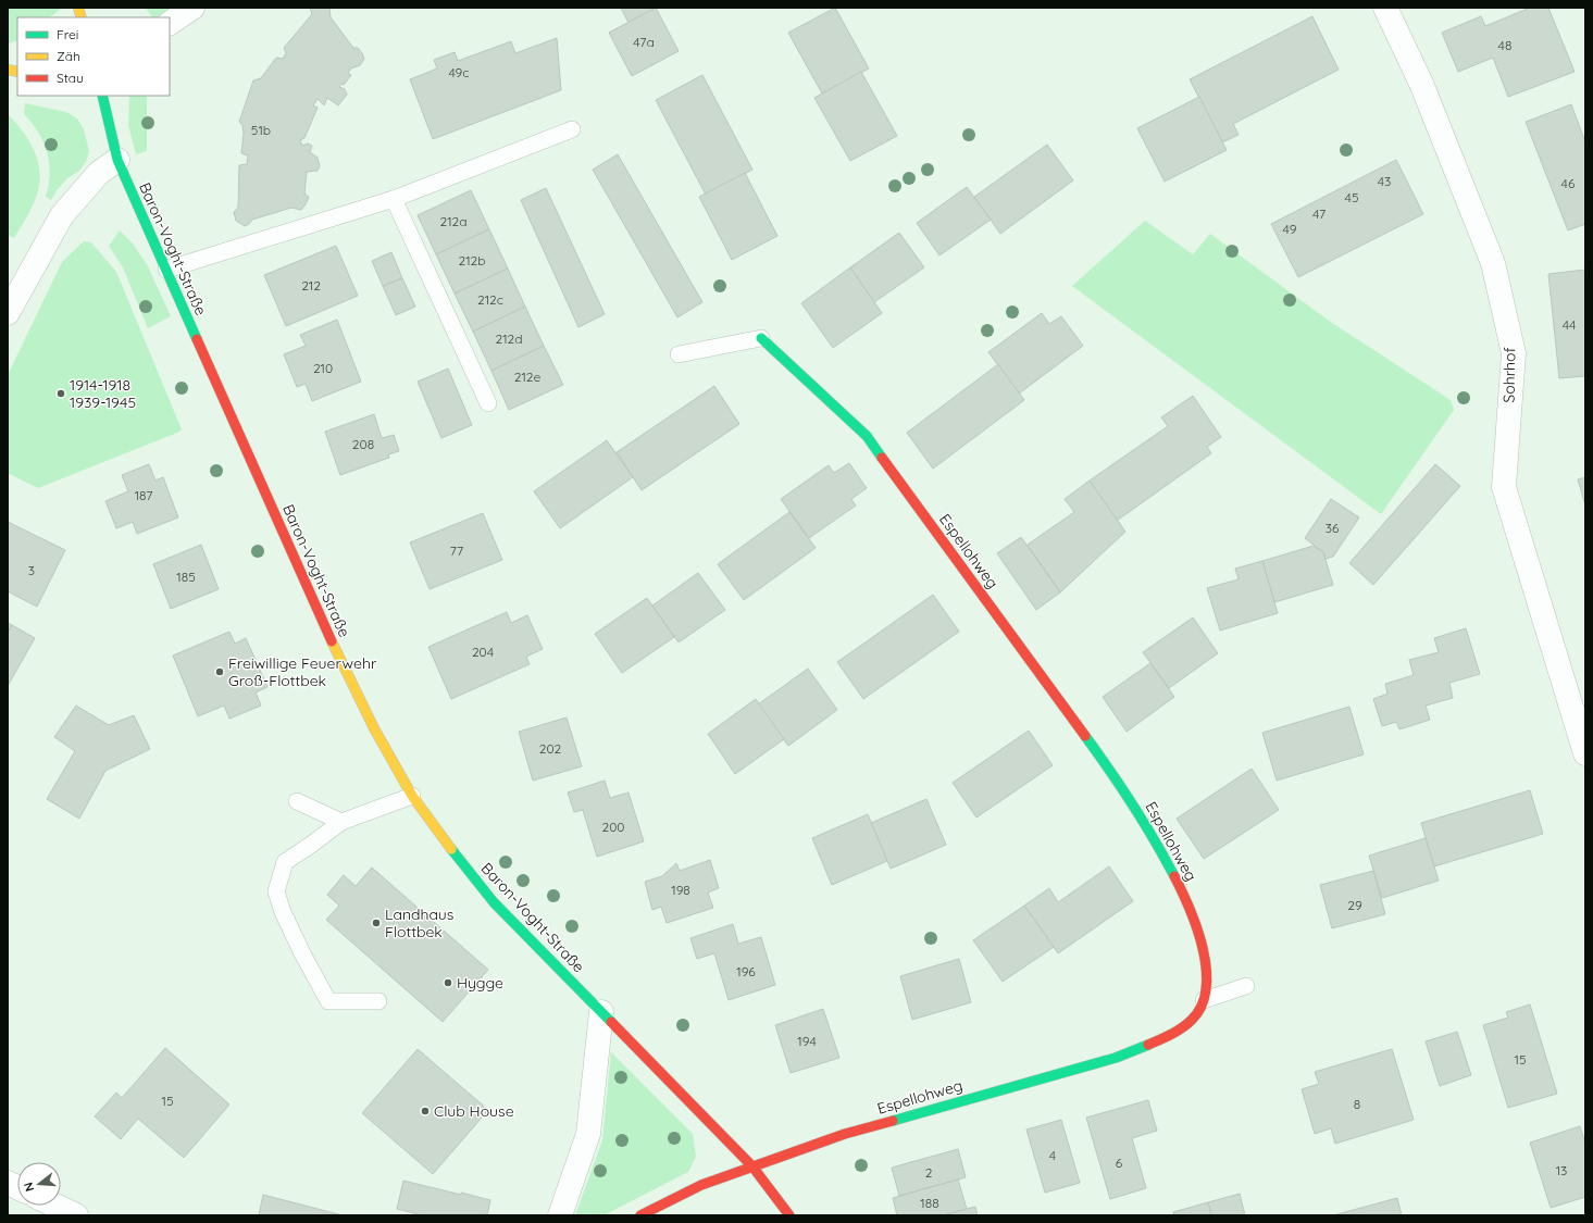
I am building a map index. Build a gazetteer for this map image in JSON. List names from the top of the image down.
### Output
{
  "streets": {
    "street": ["Baron-Voght-Straße", "Sohrhof", "Espellohweg"]
  },
  "crossings": [
    ["Baron-Voght-Straße", "Espellohweg"]
  ],
  "places": [
    "1914-1918 1939-1945",
    "Freiwillige Feuerwehr Groß-Flottbek",
    "Landhaus Flottbek",
    "Hygge",
    "Club House"
  ],
  "house_numbers": [
    "47a",
    "48",
    "49c",
    "51b",
    "43",
    "46",
    "45",
    "47",
    "212a",
    "49",
    "212b",
    "212",
    "212c",
    "44",
    "212d",
    "210",
    "212e",
    "208",
    "187",
    "36",
    "77",
    "3",
    "185",
    "204",
    "202",
    "200",
    "198",
    "29",
    "196",
    "194",
    "15",
    "15",
    "8",
    "4",
    "6",
    "13",
    "2",
    "188"
  ],
  "legend": ["Frei", "Zäh", "Stau"],
  "north": "left"
}
